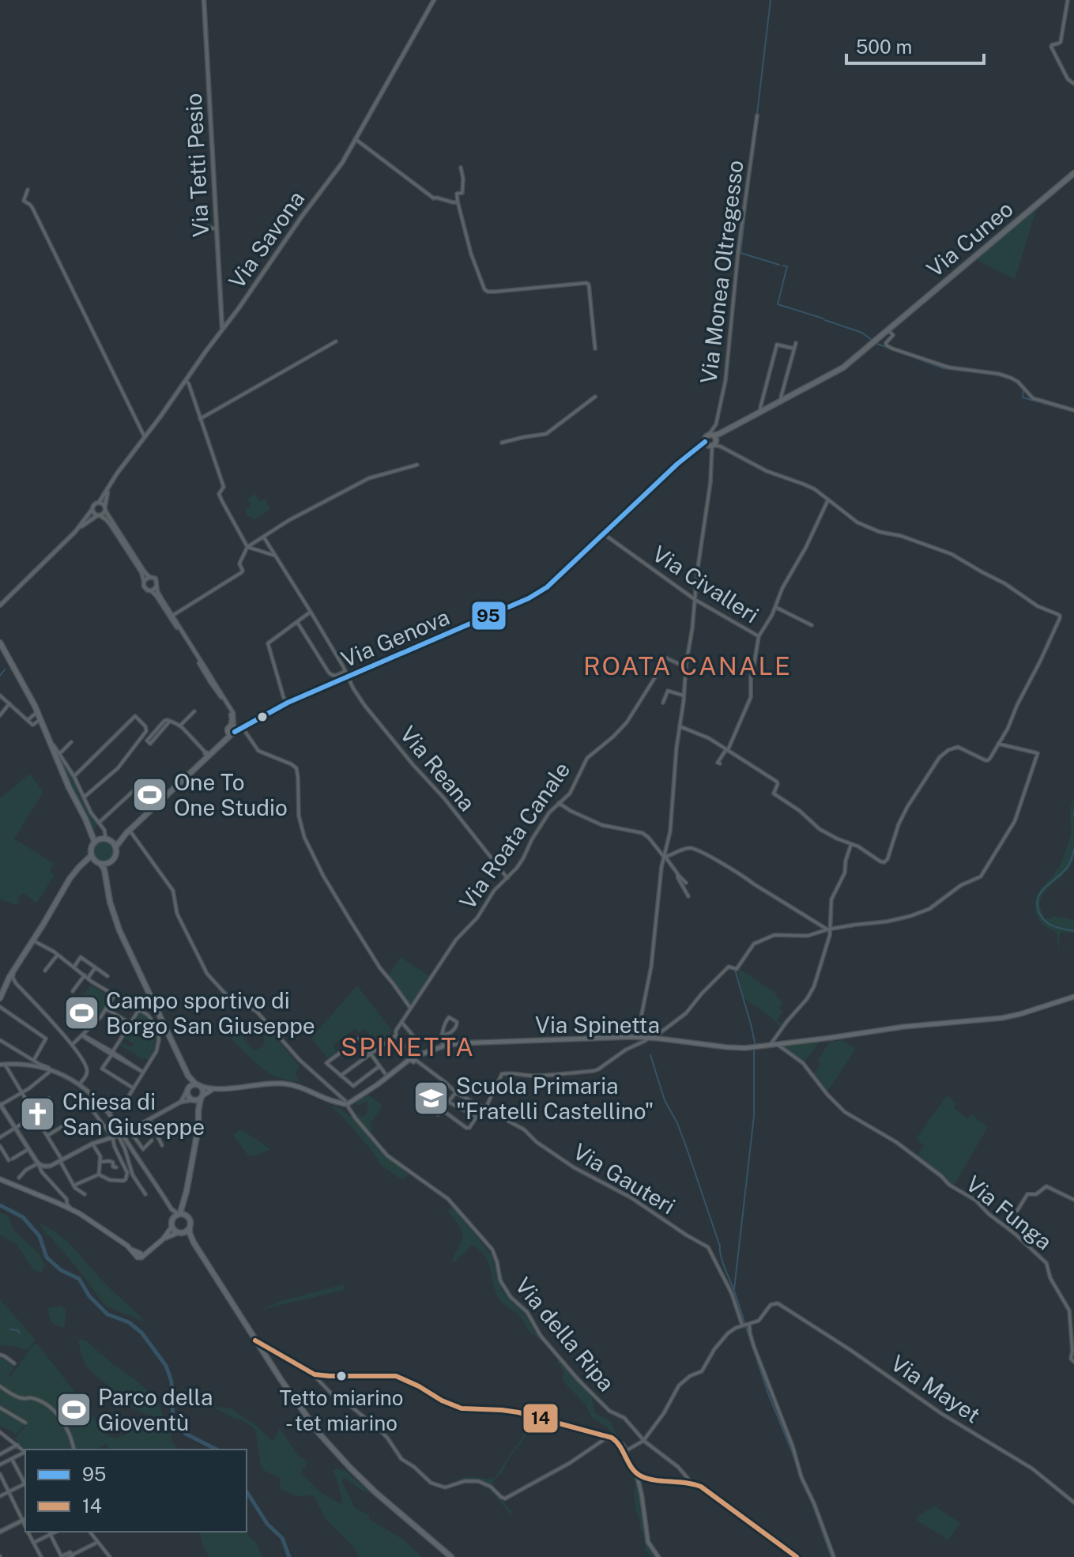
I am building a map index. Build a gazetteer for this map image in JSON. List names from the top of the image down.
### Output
{
  "streets": {
    "main road": ["Via Cuneo", "Via Genova", "Via Spinetta"],
    "street": [
      "Via Tetti Pesio",
      "Via Savona",
      "Via Monea Oltregesso",
      "Via Civalleri",
      "Via Reana",
      "Via Roata Canale",
      "Via Gauteri",
      "Via Funga",
      "Via della Ripa",
      "Via Mayet"
    ]
  },
  "crossings": [
    ["Via Tetti Pesio", "Via Savona"],
    ["Via Cuneo", "Via Genova"],
    ["Via Monea Oltregesso", "Via Genova"],
    ["Via Civalleri", "Via Genova"],
    ["Via Genova", "Via Reana"],
    ["Via Reana", "Via Roata Canale"],
    ["Via Spinetta", "Via Gauteri"],
    ["Via Spinetta", "Via Funga"],
    ["Via Spinetta", "Via della Ripa"]
  ],
  "districts": ["ROATA CANALE", "SPINETTA"],
  "places": {
    "sports": ["One To One Studio", "Campo sportivo di Borgo San Giuseppe", "Parco della Gioventù"],
    "school or university": ["Scuola Primaria \"Fratelli Castellino\""],
    "church": ["Chiesa di San Giuseppe"],
    "other": ["Tetto miarino - tet miarino"]
  },
  "lines": ["transit line 95", "transit line 14"],
  "legend": ["95", "14"],
  "scale_bar": "500 m"
}
